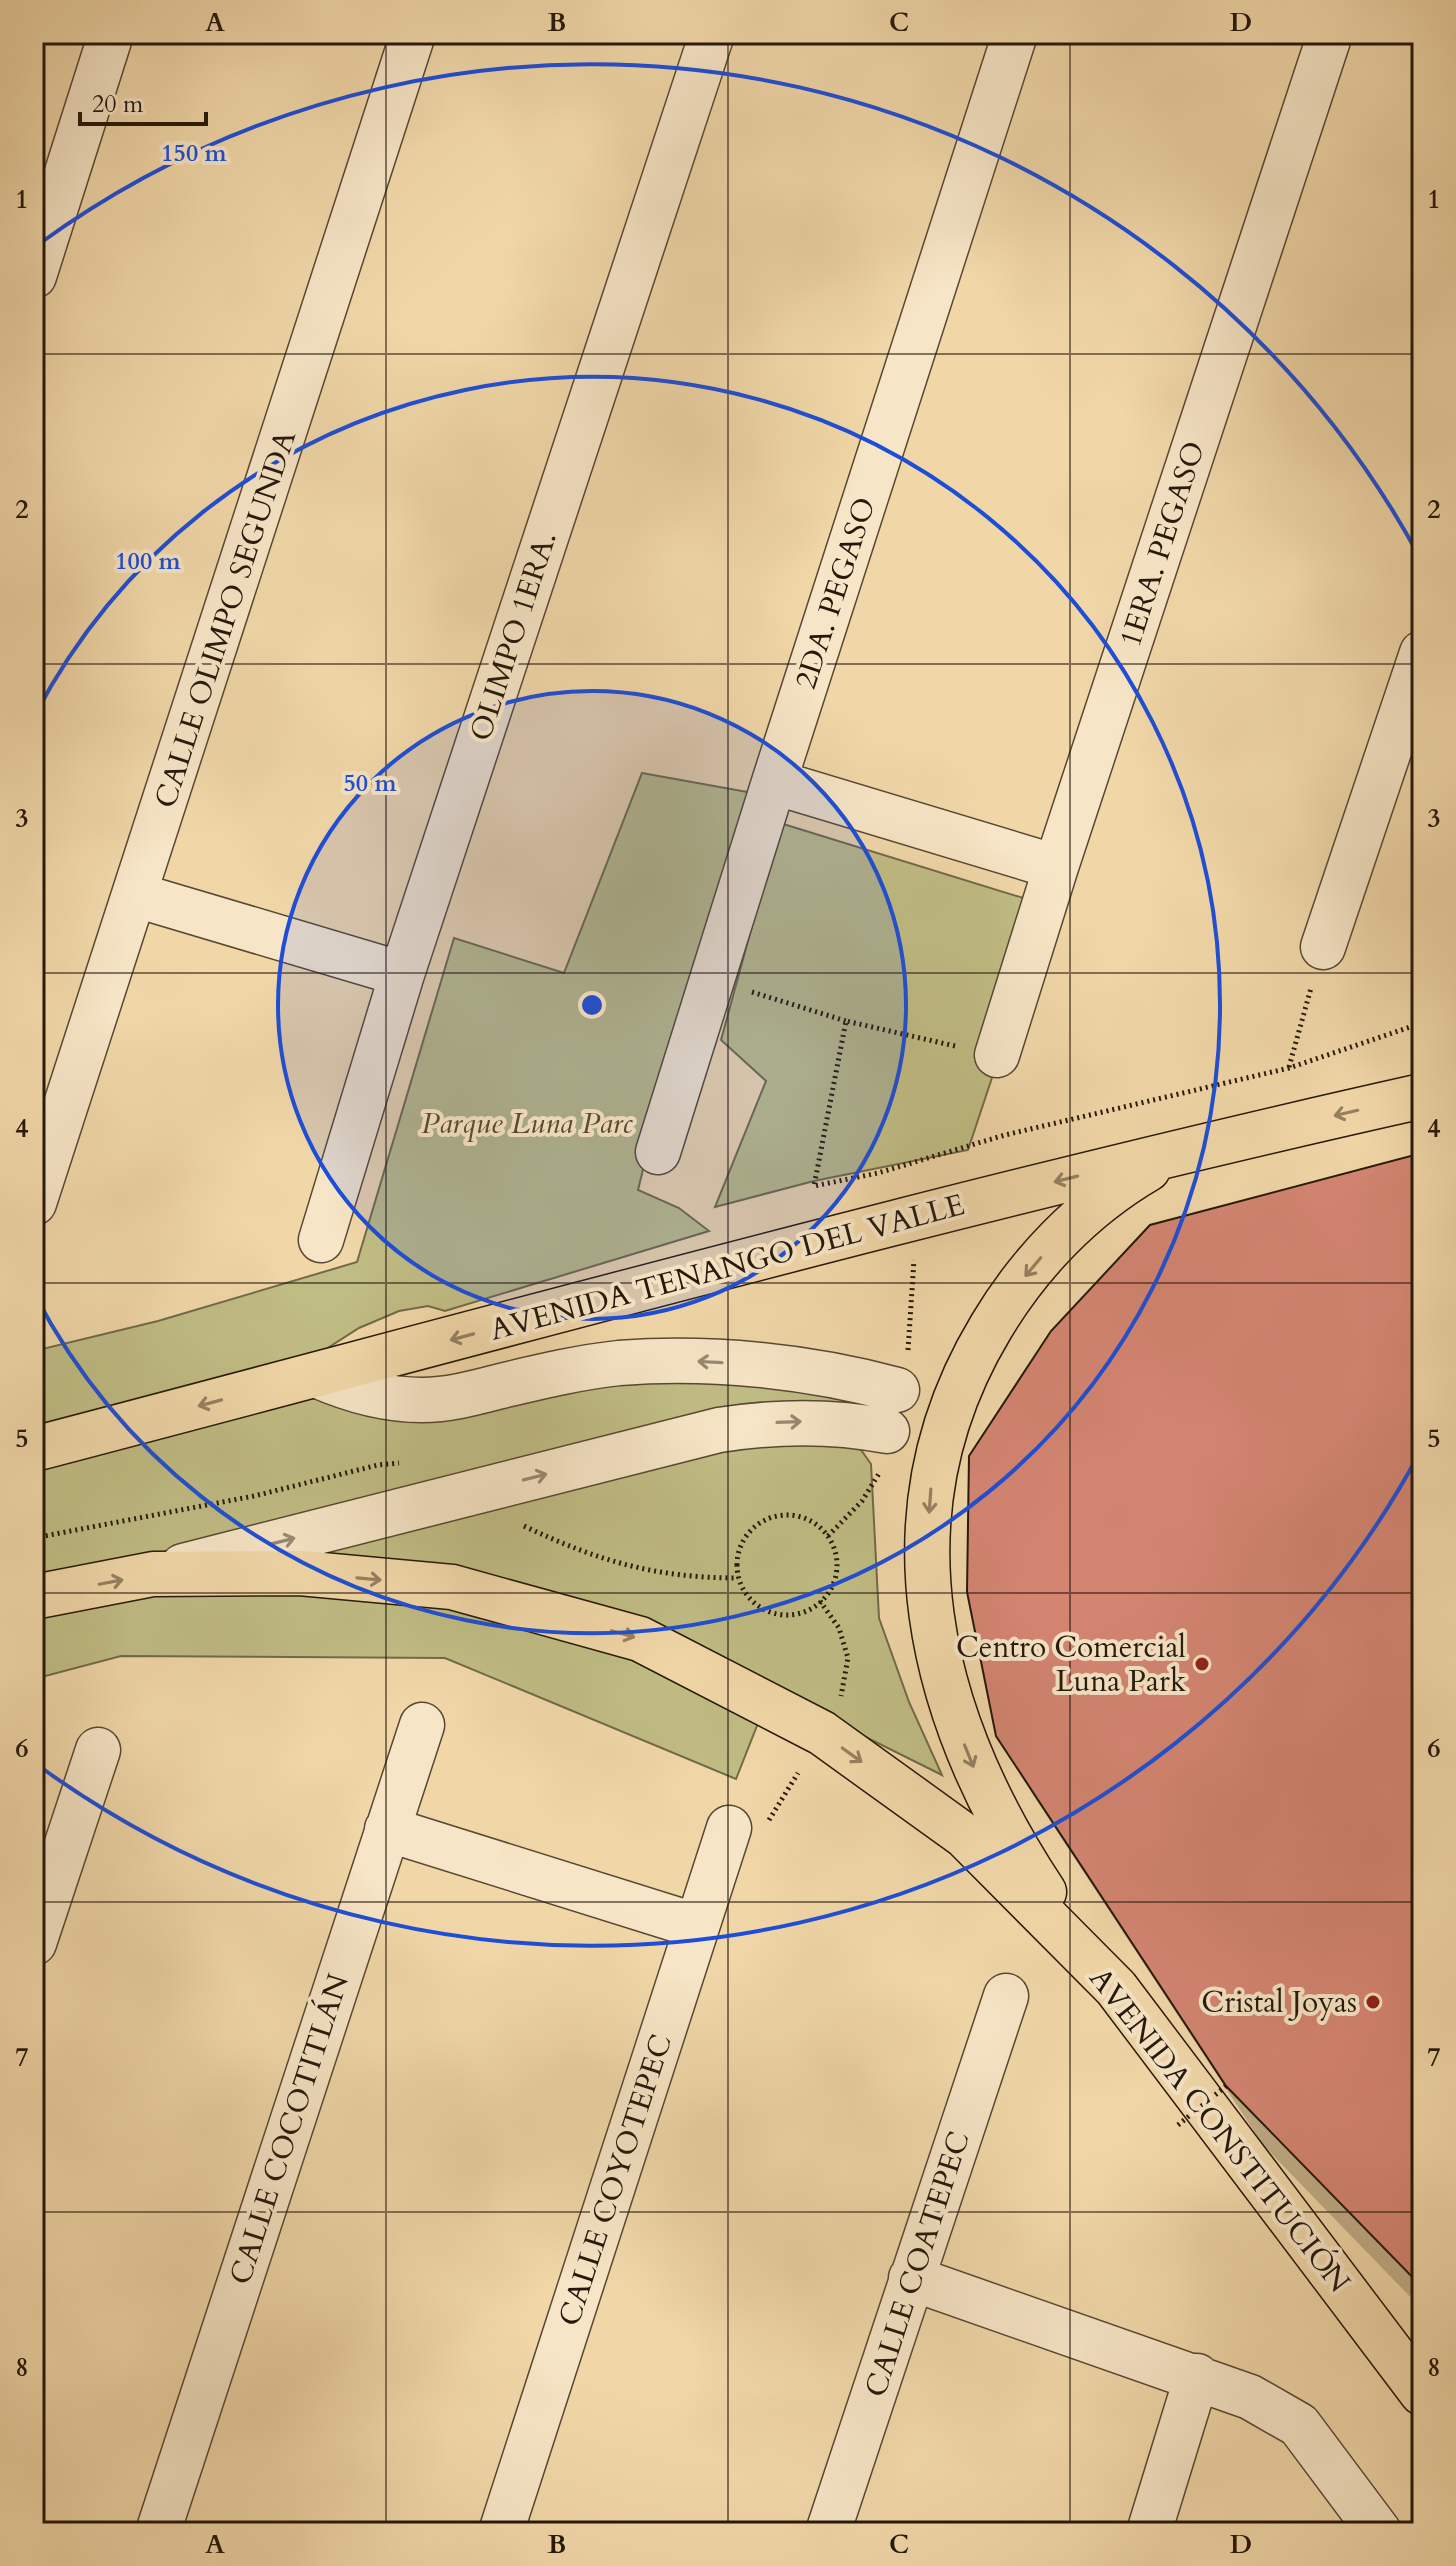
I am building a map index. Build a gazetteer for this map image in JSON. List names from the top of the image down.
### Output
{
  "streets": {
    "main road": ["AVENIDA TENANGO DEL VALLE", "AVENIDA CONSTITUCIÓN"],
    "street": [
      "1ERA. PEGASO",
      "2DA. PEGASO",
      "CALLE OLIMPO SEGUNDA",
      "OLIMPO 1ERA.",
      "CALLE COCOTITLÁN",
      "CALLE COYOTEPEC",
      "CALLE COATEPEC"
    ]
  },
  "one_way": ["AVENIDA TENANGO DEL VALLE", "AVENIDA CONSTITUCIÓN"],
  "parks": ["Parque Luna Parc"],
  "places": ["Centro Comercial Luna Park", "Cristal Joyas"],
  "scale_bar": "20 m",
  "grid": {
    "columns": [
      "A",
      "B",
      "C",
      "D"
    ],
    "rows": [
      "1",
      "2",
      "3",
      "4",
      "5",
      "6",
      "7",
      "8"
    ]
  },
  "rings": ["150 m", "100 m", "50 m"]
}
